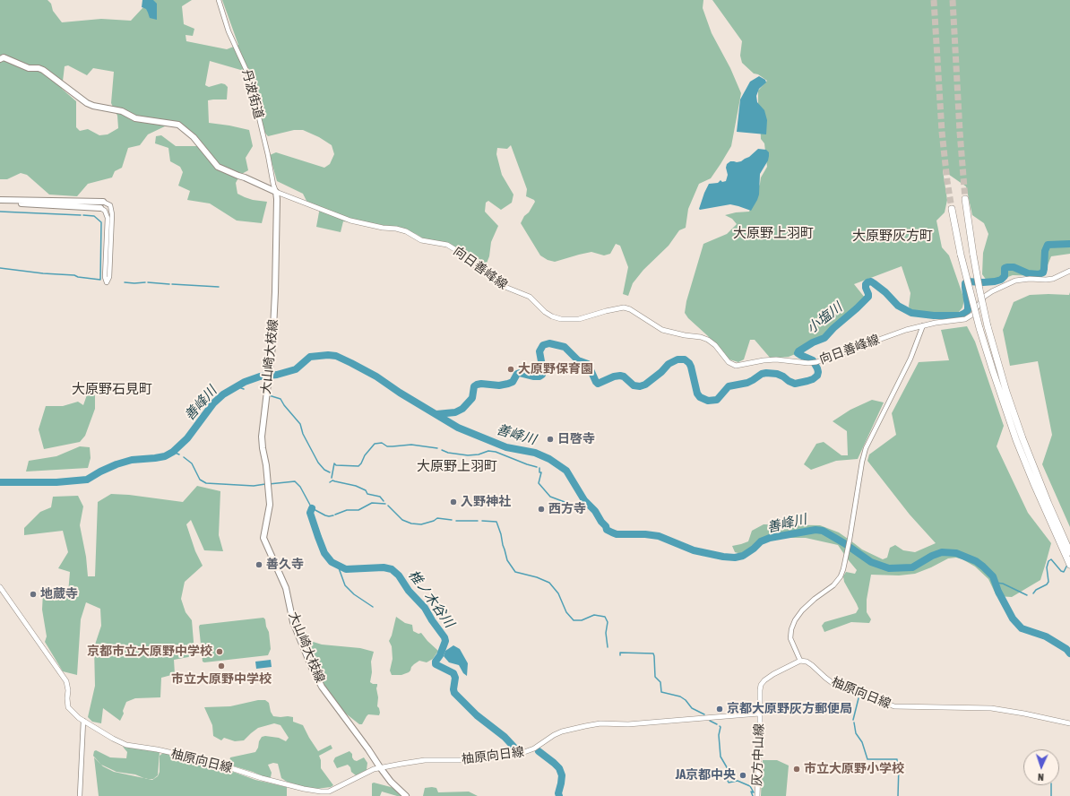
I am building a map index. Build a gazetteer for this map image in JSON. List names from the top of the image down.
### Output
{
  "streets": {
    "main road": [
      "向日善峰線",
      "大山崎大枝線",
      "柚原向日線",
      "灰方中山線"
    ],
    "street": ["丹波街道"]
  },
  "crossings": [
    ["丹波街道", "向日善峰線"],
    ["丹波街道", "大山崎大枝線"],
    ["向日善峰線", "大山崎大枝線"],
    ["大山崎大枝線", "柚原向日線"],
    ["柚原向日線", "灰方中山線"]
  ],
  "districts": [
    "大原野上羽町",
    "大原野灰方町",
    "大原野石見町",
    "大原野上羽町"
  ],
  "water": ["小塩川", "善峰川", "椎ノ木谷川"],
  "places": [
    "大原野保育園",
    "日啓寺",
    "入野神社",
    "西方寺",
    "善久寺",
    "地蔵寺",
    "京都市立大原野中学校",
    "市立大原野中学校",
    "京都大原野灰方郵便局",
    "市立大原野小学校",
    "JA京都中央"
  ],
  "north": "bottom"
}
